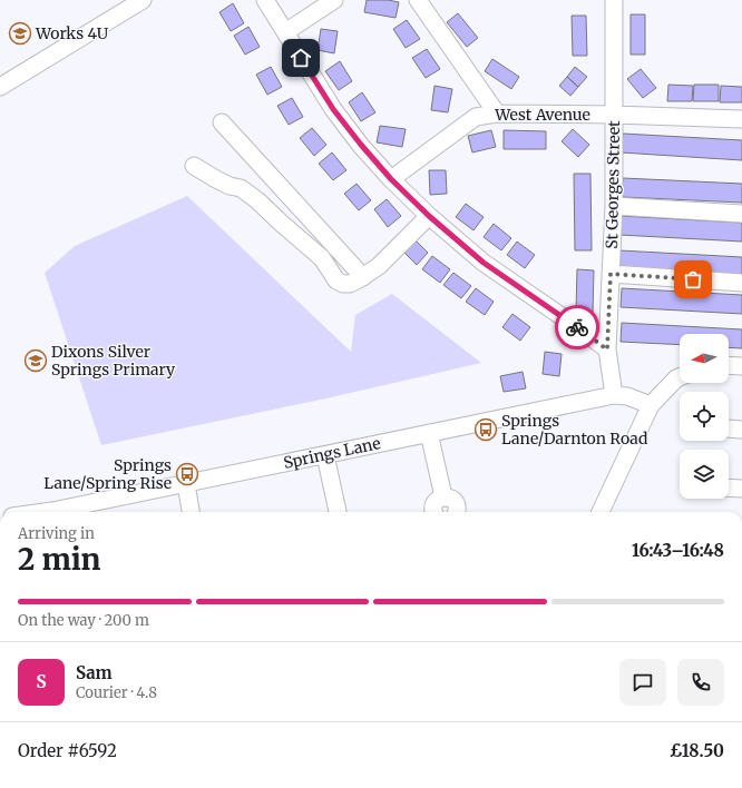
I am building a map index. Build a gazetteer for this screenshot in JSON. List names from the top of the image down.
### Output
{
  "streets": {
    "street": ["West Avenue", "St Georges Street", "Springs Lane"]
  },
  "crossings": [
    ["West Avenue", "St Georges Street"],
    ["St Georges Street", "Springs Lane"]
  ],
  "places": {
    "school or university": ["Works 4U", "Dixons Silver Springs Primary"],
    "bus stop": ["Springs Lane/Darnton Road", "Springs Lane/Spring Rise"]
  },
  "north": "left",
  "page": {
    "heading": ["2 min", "Arriving in", "16:43–16:48"],
    "panel": [
      "Sam",
      "Courier · 4.8",
      "Order #6592",
      "£18.50"
    ],
    "bar": "On the way · 200 m",
    "round": "S"
  }
}
